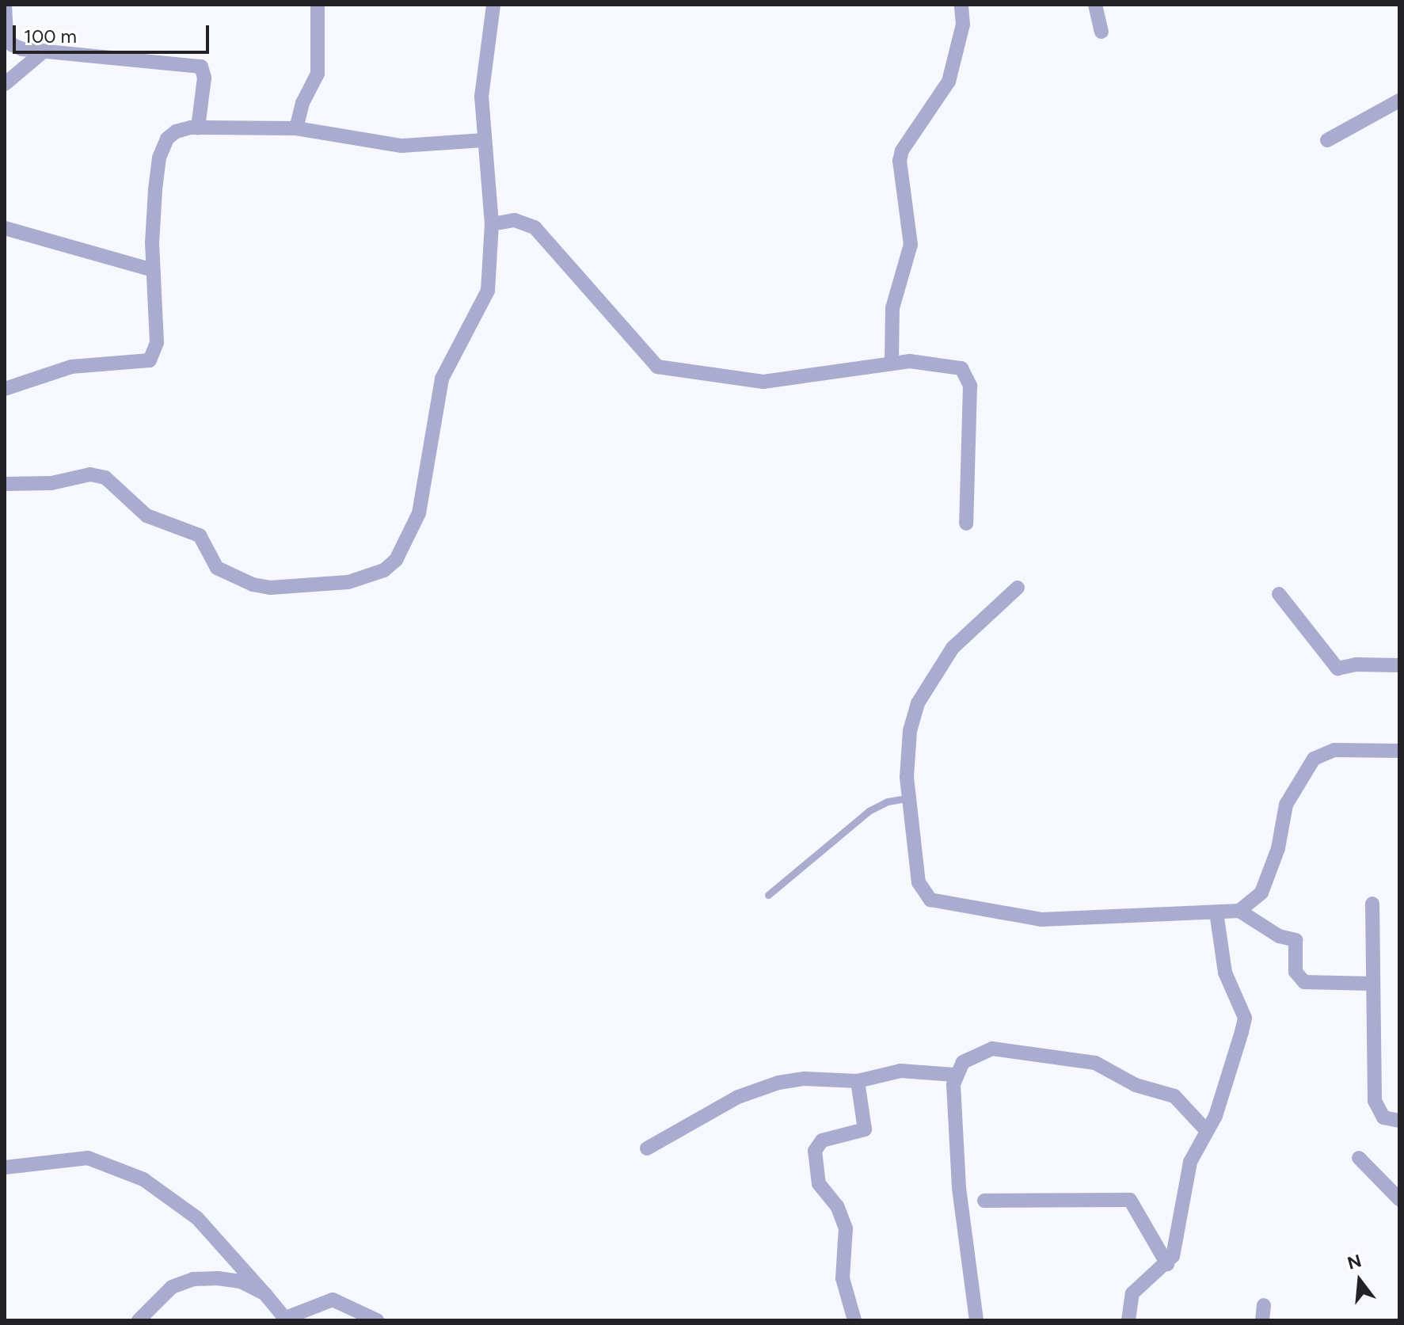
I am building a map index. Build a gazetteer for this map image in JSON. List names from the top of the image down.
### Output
{
  "scale_bar": "100 m",
  "north": "top"
}
